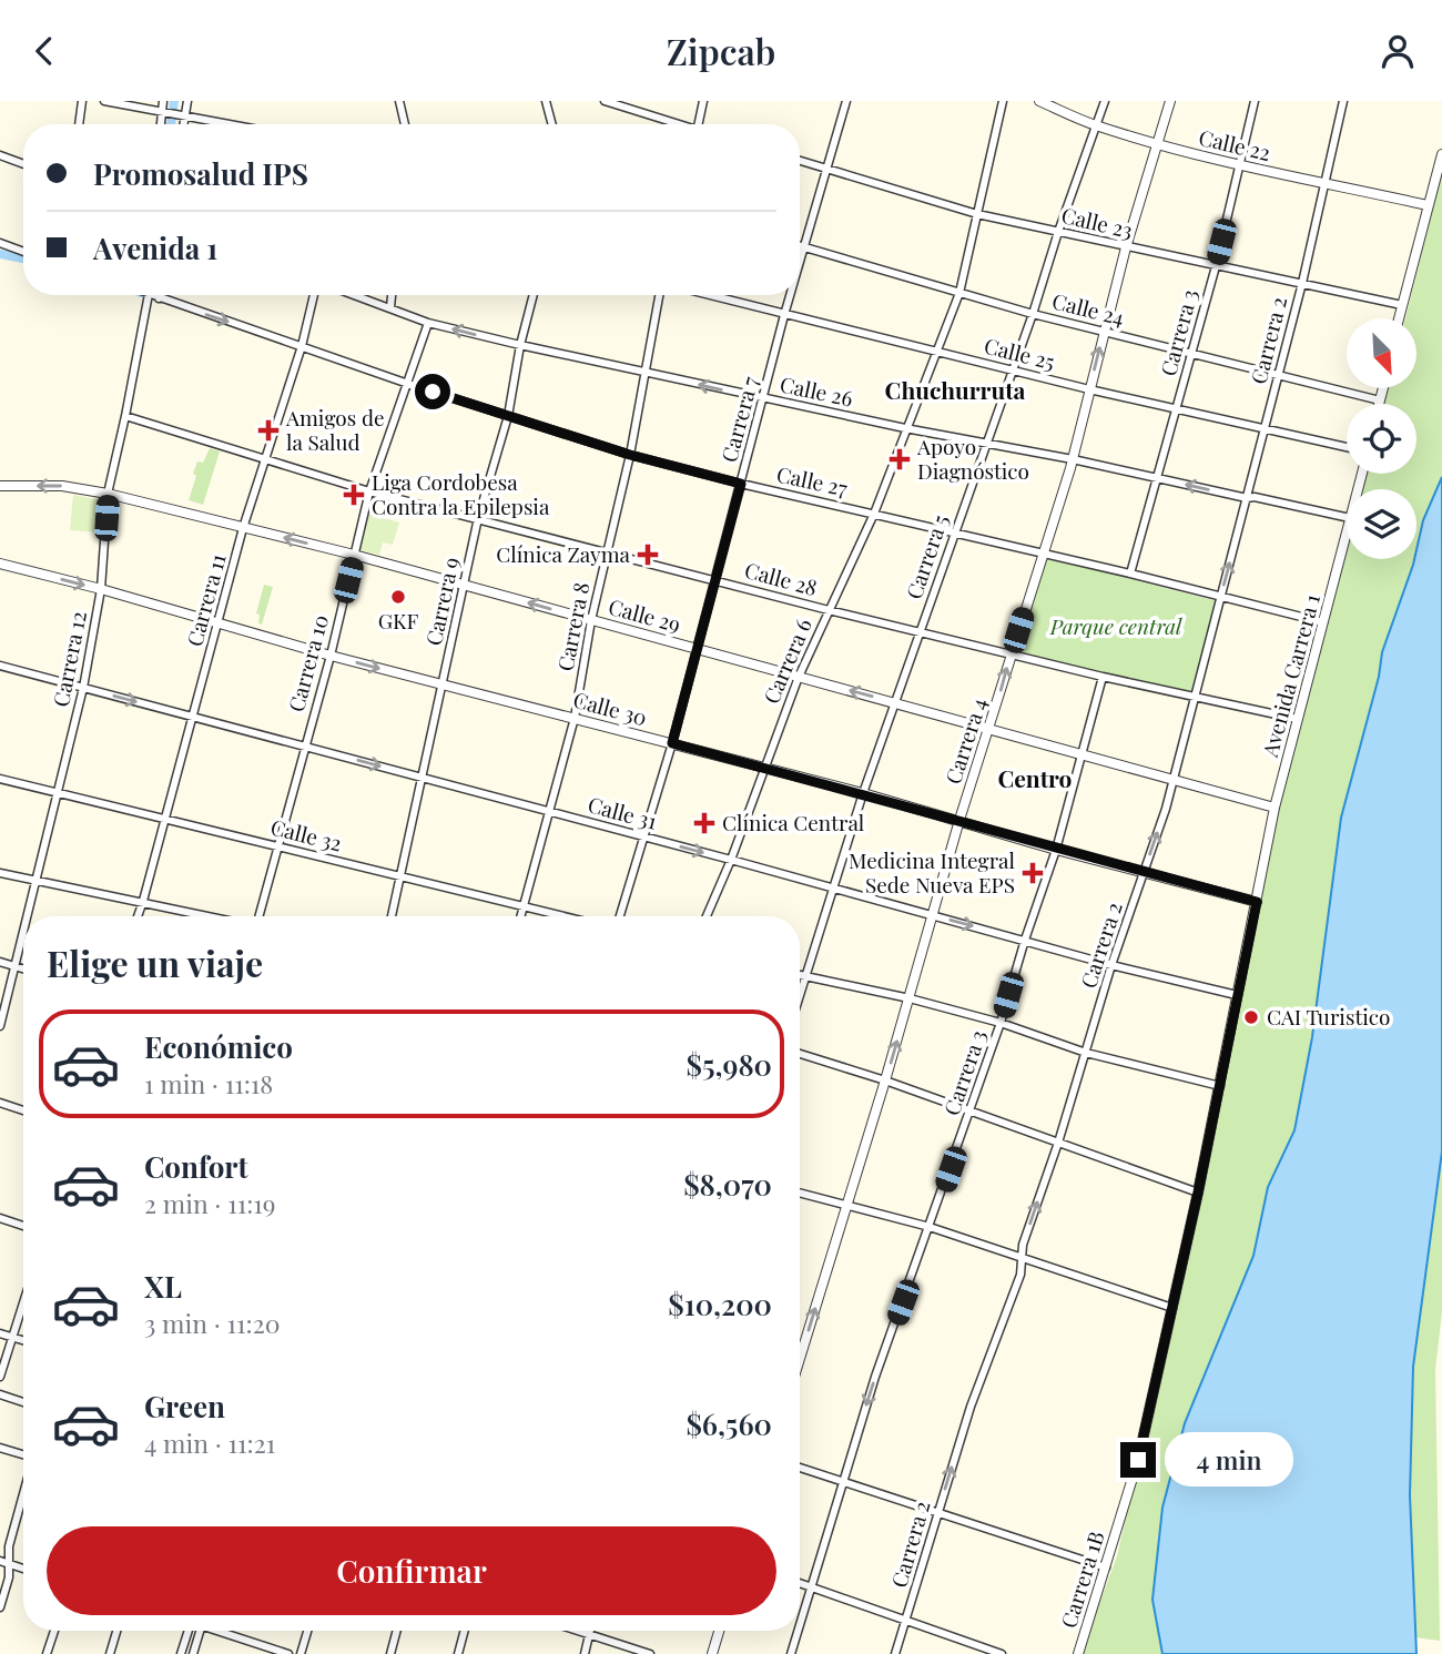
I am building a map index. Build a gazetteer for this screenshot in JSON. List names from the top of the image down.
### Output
{
  "streets": {
    "street": [
      "Calle 22",
      "Calle 23",
      "Calle 24",
      "Carrera 3",
      "Carrera 2",
      "Calle 25",
      "Calle 26",
      "Carrera 7",
      "Calle 27",
      "Carrera 5",
      "Calle 28",
      "Carrera 11",
      "Carrera 9",
      "Calle 29",
      "Carrera 8",
      "Carrera 12",
      "Carrera 6",
      "Carrera 10",
      "Avenida Carrera 1",
      "Calle 30",
      "Carrera 4",
      "Calle 31",
      "Calle 32",
      "Carrera 1B"
    ]
  },
  "crossings": [
    ["Calle 22", "Carrera 3"],
    ["Calle 22", "Carrera 2"],
    ["Calle 22", "Carrera 5"],
    ["Calle 22", "Carrera 4"],
    ["Calle 23", "Carrera 3"],
    ["Calle 23", "Carrera 2"],
    ["Calle 23", "Carrera 7"],
    ["Calle 23", "Carrera 5"],
    ["Calle 23", "Carrera 6"],
    ["Calle 23", "Carrera 4"],
    ["Calle 24", "Carrera 3"],
    ["Calle 24", "Carrera 2"],
    ["Calle 24", "Carrera 7"],
    ["Calle 24", "Carrera 5"],
    ["Calle 24", "Carrera 6"],
    ["Calle 24", "Carrera 4"],
    ["Carrera 3", "Calle 25"],
    ["Carrera 3", "Calle 26"],
    ["Carrera 3", "Calle 27"],
    ["Carrera 3", "Calle 28"],
    ["Carrera 3", "Calle 29"],
    ["Carrera 3", "Calle 30"],
    ["Carrera 3", "Calle 31"],
    ["Carrera 2", "Calle 25"],
    ["Carrera 2", "Calle 26"],
    ["Carrera 2", "Calle 27"],
    ["Carrera 2", "Calle 28"],
    ["Carrera 2", "Calle 29"],
    ["Carrera 2", "Calle 30"],
    ["Carrera 2", "Calle 31"],
    ["Calle 25", "Carrera 7"],
    ["Calle 25", "Carrera 5"],
    ["Calle 25", "Carrera 6"],
    ["Calle 25", "Carrera 4"],
    ["Calle 26", "Carrera 7"],
    ["Calle 26", "Carrera 5"],
    ["Calle 26", "Carrera 9"],
    ["Calle 26", "Carrera 8"],
    ["Calle 26", "Carrera 6"],
    ["Calle 26", "Carrera 10"],
    ["Calle 26", "Carrera 4"],
    ["Carrera 7", "Calle 27"],
    ["Carrera 7", "Calle 28"],
    ["Carrera 7", "Calle 29"],
    ["Carrera 7", "Calle 30"],
    ["Carrera 7", "Calle 31"],
    ["Calle 27", "Carrera 5"],
    ["Calle 27", "Carrera 11"],
    ["Calle 27", "Carrera 9"],
    ["Calle 27", "Carrera 8"],
    ["Calle 27", "Carrera 6"],
    ["Calle 27", "Carrera 10"],
    ["Calle 27", "Avenida Carrera 1"],
    ["Calle 27", "Carrera 4"],
    ["Carrera 5", "Calle 28"],
    ["Carrera 5", "Calle 29"],
    ["Carrera 5", "Calle 30"],
    ["Carrera 5", "Calle 31"],
    ["Calle 28", "Carrera 11"],
    ["Calle 28", "Carrera 9"],
    ["Calle 28", "Carrera 8"],
    ["Calle 28", "Carrera 12"],
    ["Calle 28", "Carrera 6"],
    ["Calle 28", "Carrera 10"],
    ["Calle 28", "Avenida Carrera 1"],
    ["Calle 28", "Carrera 4"],
    ["Carrera 11", "Calle 29"],
    ["Carrera 11", "Calle 30"],
    ["Carrera 11", "Calle 31"],
    ["Carrera 11", "Calle 32"],
    ["Carrera 9", "Calle 29"],
    ["Carrera 9", "Calle 30"],
    ["Carrera 9", "Calle 31"],
    ["Carrera 9", "Calle 32"],
    ["Calle 29", "Carrera 8"],
    ["Calle 29", "Carrera 12"],
    ["Calle 29", "Carrera 6"],
    ["Calle 29", "Carrera 10"],
    ["Calle 29", "Avenida Carrera 1"],
    ["Calle 29", "Carrera 4"],
    ["Carrera 8", "Calle 30"],
    ["Carrera 8", "Calle 31"],
    ["Carrera 8", "Calle 32"],
    ["Carrera 12", "Calle 30"],
    ["Carrera 12", "Calle 31"],
    ["Carrera 12", "Calle 32"],
    ["Carrera 6", "Calle 30"],
    ["Carrera 6", "Calle 31"],
    ["Carrera 10", "Calle 30"],
    ["Carrera 10", "Calle 31"],
    ["Carrera 10", "Calle 32"],
    ["Avenida Carrera 1", "Calle 30"],
    ["Avenida Carrera 1", "Calle 31"],
    ["Avenida Carrera 1", "Carrera 1B"],
    ["Calle 30", "Carrera 4"],
    ["Carrera 4", "Calle 31"]
  ],
  "one_way": ["Carrera 2"],
  "districts": ["Chuchurruta", "Centro"],
  "parks": ["Parque central"],
  "places": {
    "health": [
      "Amigos de la Salud",
      "Apoyo Diagnóstico",
      "Liga Cordobesa Contra la Epilepsia",
      "Clínica Zayma",
      "Clínica Central",
      "Medicina Integral Sede Nueva EPS"
    ],
    "other": ["GKF", "CAI Turistico"]
  },
  "north": "bottom right",
  "page": {
    "header": "Zipcab",
    "banner": ["Promosalud IPS", "Avenida 1"],
    "heading": "Elige un viaje",
    "list": [
      {
        "name": "Económico",
        "note": "1 min · 11:18",
        "value": "$5,980"
      },
      {
        "name": "Confort",
        "note": "2 min · 11:19",
        "value": "$8,070"
      },
      {
        "name": "XL",
        "note": "3 min · 11:20",
        "value": "$10,200"
      },
      {
        "name": "Green",
        "note": "4 min · 11:21",
        "value": "$6,560"
      }
    ],
    "bubble": "4 min",
    "buttons": "Confirmar"
  }
}
